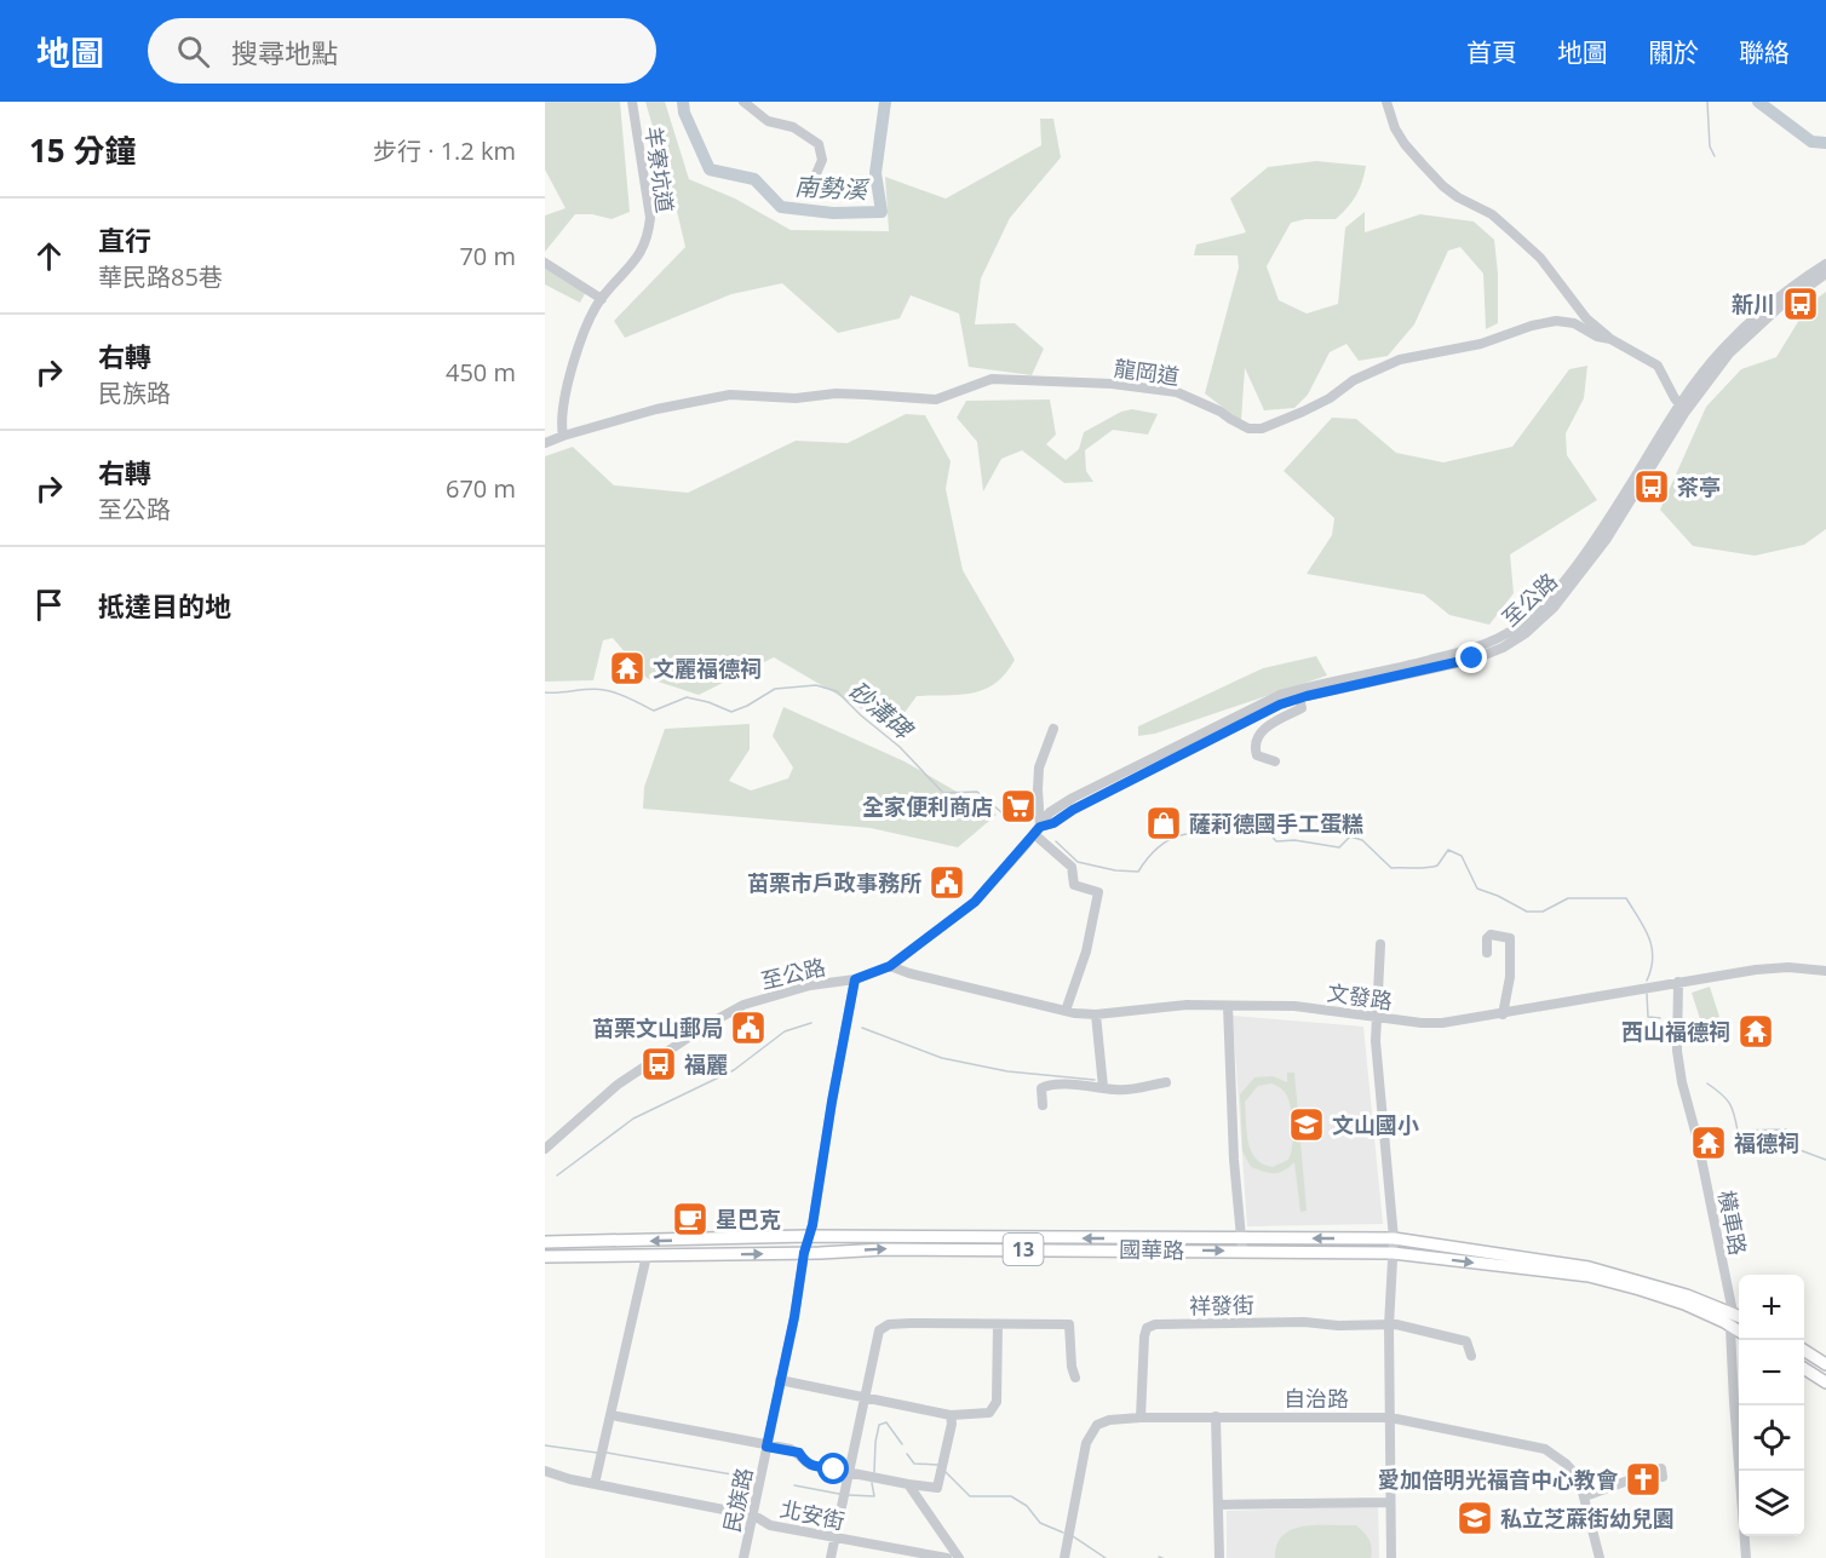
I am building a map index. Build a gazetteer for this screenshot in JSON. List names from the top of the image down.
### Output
{
  "streets": {
    "main road": ["13", "國華路"],
    "street": [
      "羊寮坑道",
      "龍岡道",
      "至公路",
      "文發路",
      "橫車路",
      "祥發街",
      "自治路",
      "民族路",
      "北安街"
    ]
  },
  "crossings": [
    ["羊寮坑道", "龍岡道"],
    ["龍岡道", "至公路"],
    ["至公路", "文發路"],
    ["至公路", "民族路"],
    ["文發路", "橫車路"],
    ["橫車路", "國華路"],
    ["國華路", "民族路"],
    ["祥發街", "自治路"],
    ["民族路", "北安街"]
  ],
  "water": ["南勢溪", "砂溝碑"],
  "places": {
    "bus stop": ["新川", "茶亭", "福麗"],
    "temple": ["文麗福德祠", "西山福德祠", "福德祠"],
    "supermarket": ["全家便利商店"],
    "shop": ["薩莉德國手工蛋糕"],
    "public building": ["苗栗市戶政事務所", "苗栗文山郵局"],
    "school or university": ["文山國小", "私立芝蔴街幼兒園"],
    "cafe": ["星巴克"],
    "church": ["愛加倍明光福音中心教會"]
  },
  "page": {
    "header": "地圖",
    "search": "搜尋地點",
    "nav": [
      "首頁",
      "地圖",
      "關於",
      "聯絡"
    ],
    "heading": ["15 分鐘", "步行 · 1.2 km"],
    "list": [
      ["直行", "華民路85巷", "70 m"],
      ["右轉", "民族路", "450 m"],
      ["右轉", "至公路", "670 m"],
      "抵達目的地"
    ],
    "map_buttons": ["+", "−"]
  }
}
